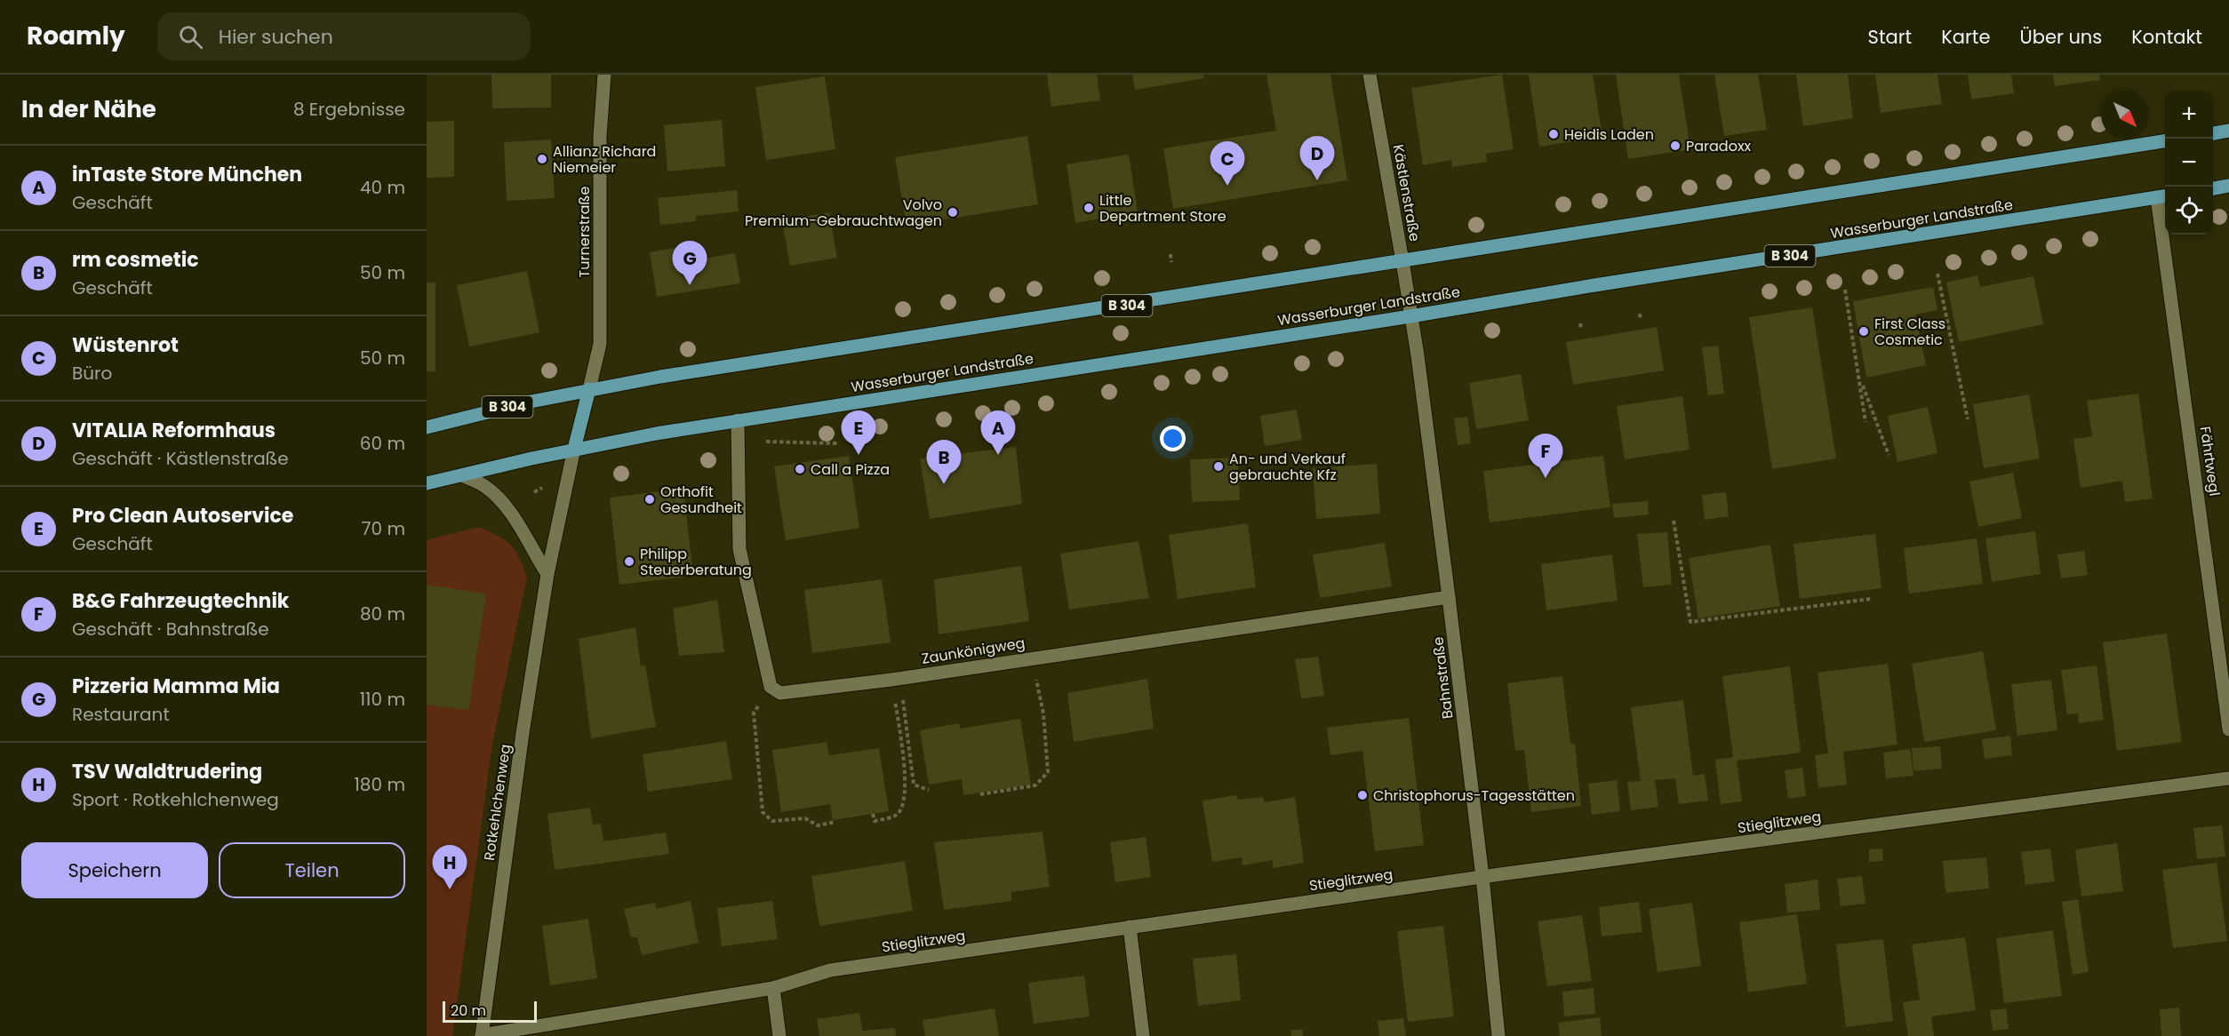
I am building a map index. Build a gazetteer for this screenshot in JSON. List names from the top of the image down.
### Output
{
  "streets": {
    "main road": ["Wasserburger Landstraße", "B 304"],
    "street": [
      "Kästlenstraße",
      "Turnerstraße",
      "Fährtwegl",
      "Zaunkönigweg",
      "Bahnstraße",
      "Rotkehlchenweg",
      "Stieglitzweg"
    ]
  },
  "crossings": [
    ["Kästlenstraße", "Wasserburger Landstraße"],
    ["Kästlenstraße", "B 304"],
    ["Kästlenstraße", "Bahnstraße"],
    ["Wasserburger Landstraße", "Fährtwegl"],
    ["Wasserburger Landstraße", "Bahnstraße"],
    ["Wasserburger Landstraße", "Rotkehlchenweg"],
    ["Turnerstraße", "B 304"],
    ["Zaunkönigweg", "Bahnstraße"],
    ["Bahnstraße", "Stieglitzweg"],
    ["Rotkehlchenweg", "Stieglitzweg"]
  ],
  "places": [
    "Heidis Laden",
    "Paradoxx",
    "Allianz Richard Niemeier",
    "Little Department Store",
    "Volvo Premium-Gebrauchtwagen",
    "First Class Cosmetic",
    "An- und Verkauf gebrauchte Kfz",
    "Call a Pizza",
    "Orthofit Gesundheit",
    "Philipp Steuerberatung",
    "Christophorus-Tagesstätten"
  ],
  "scale_bar": "20 m",
  "north": "bottom right",
  "page": {
    "header": "Roamly",
    "search": "Hier suchen",
    "nav": [
      "Start",
      "Karte",
      "Über uns",
      "Kontakt"
    ],
    "heading": ["In der Nähe", "8 Ergebnisse"],
    "map_buttons": ["+", "−"],
    "pins": [
      "D",
      "C",
      "G",
      "A",
      "E",
      "F",
      "B",
      "H"
    ],
    "list": [
      {
        "mark": "A",
        "name": "inTaste Store München",
        "note": "Geschäft",
        "value": "40 m"
      },
      {
        "mark": "B",
        "name": "rm cosmetic",
        "note": "Geschäft",
        "value": "50 m"
      },
      {
        "mark": "C",
        "name": "Wüstenrot",
        "note": "Büro",
        "value": "50 m"
      },
      {
        "mark": "D",
        "name": "VITALIA Reformhaus",
        "note": "Geschäft · Kästlenstraße",
        "value": "60 m"
      },
      {
        "mark": "E",
        "name": "Pro Clean Autoservice",
        "note": "Geschäft",
        "value": "70 m"
      },
      {
        "mark": "F",
        "name": "B&G Fahrzeugtechnik",
        "note": "Geschäft · Bahnstraße",
        "value": "80 m"
      },
      {
        "mark": "G",
        "name": "Pizzeria Mamma Mia",
        "note": "Restaurant",
        "value": "110 m"
      },
      {
        "mark": "H",
        "name": "TSV Waldtrudering",
        "note": "Sport · Rotkehlchenweg",
        "value": "180 m"
      }
    ],
    "buttons": ["Speichern", "Teilen"],
    "scale": "20 m"
  }
}
